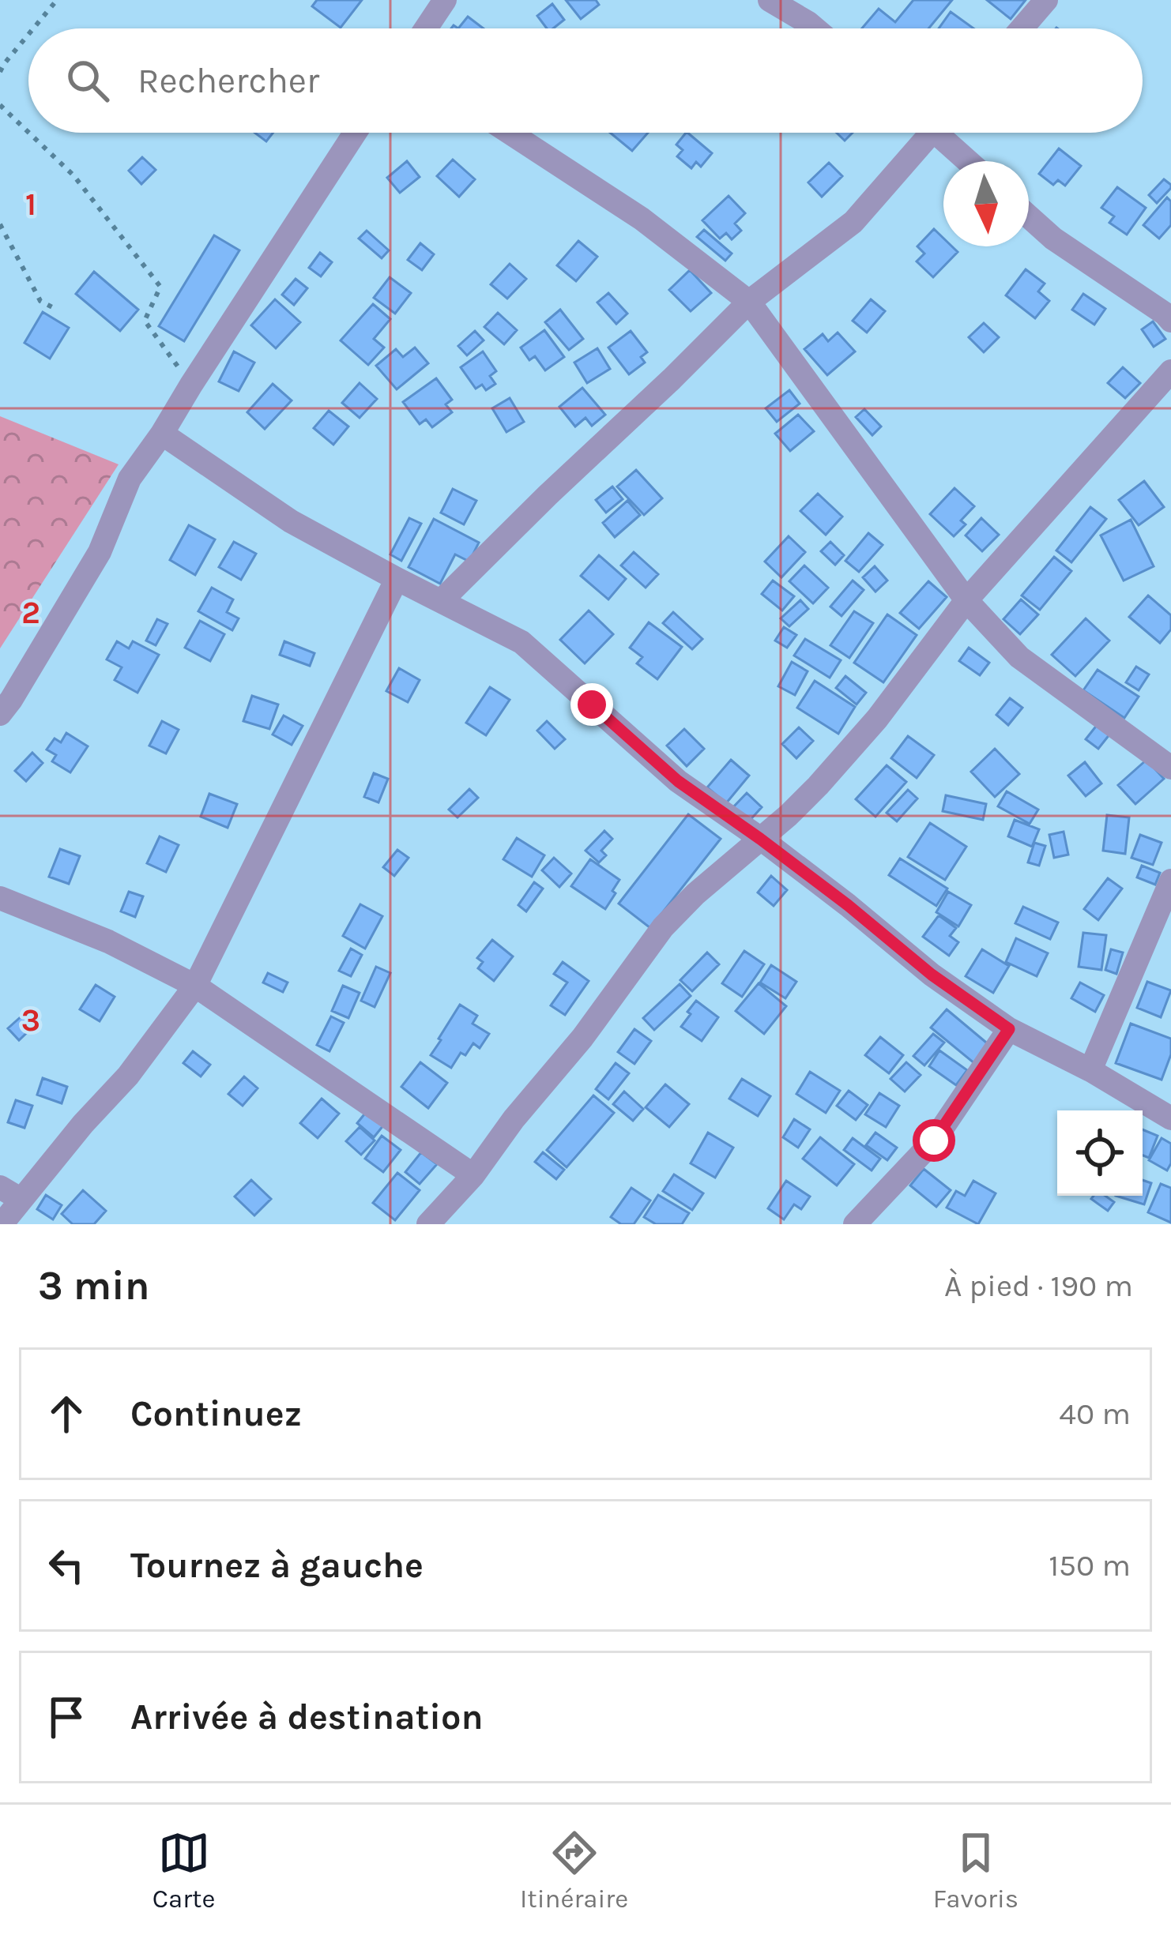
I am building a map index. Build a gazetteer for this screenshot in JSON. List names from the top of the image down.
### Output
{
  "north": "bottom",
  "page": {
    "search": "Rechercher",
    "heading": ["3 min", "À pied · 190 m"],
    "list": [
      ["Continuez", "40 m"],
      ["Tournez à gauche", "150 m"],
      "Arrivée à destination"
    ],
    "nav": ["Carte", "Itinéraire", "Favoris"]
  },
  "grid": {
    "rows": ["1", "2", "3"]
  }
}
